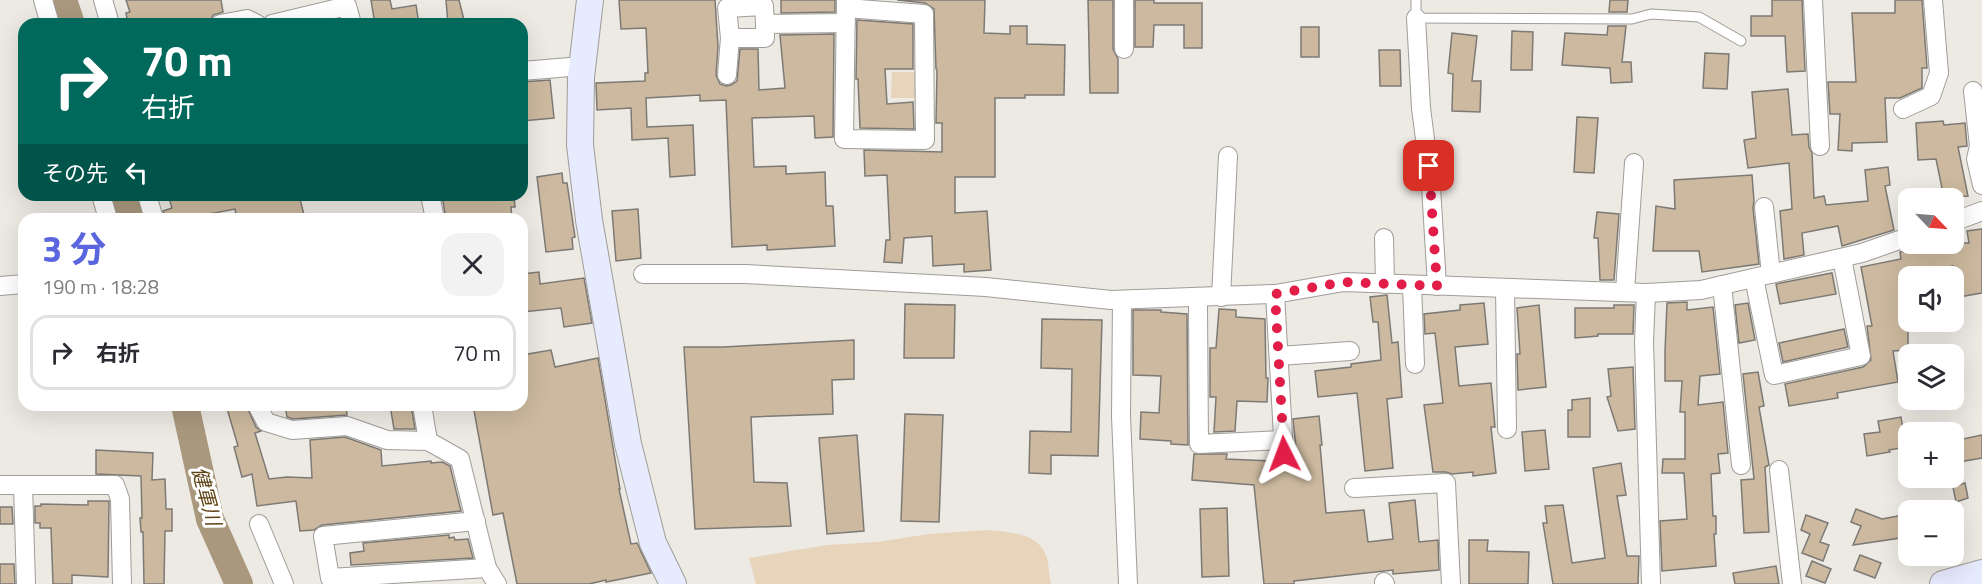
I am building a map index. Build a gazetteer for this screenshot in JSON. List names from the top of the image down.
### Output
{
  "water": ["健軍川"],
  "north": "bottom right",
  "page": {
    "turn": ["70 m", "右折"],
    "then": "その先",
    "map_buttons": ["+", "−"],
    "heading": ["3 分", "190 m · 18:28"],
    "list": [
      {
        "name": "右折",
        "value": "70 m"
      }
    ]
  }
}
